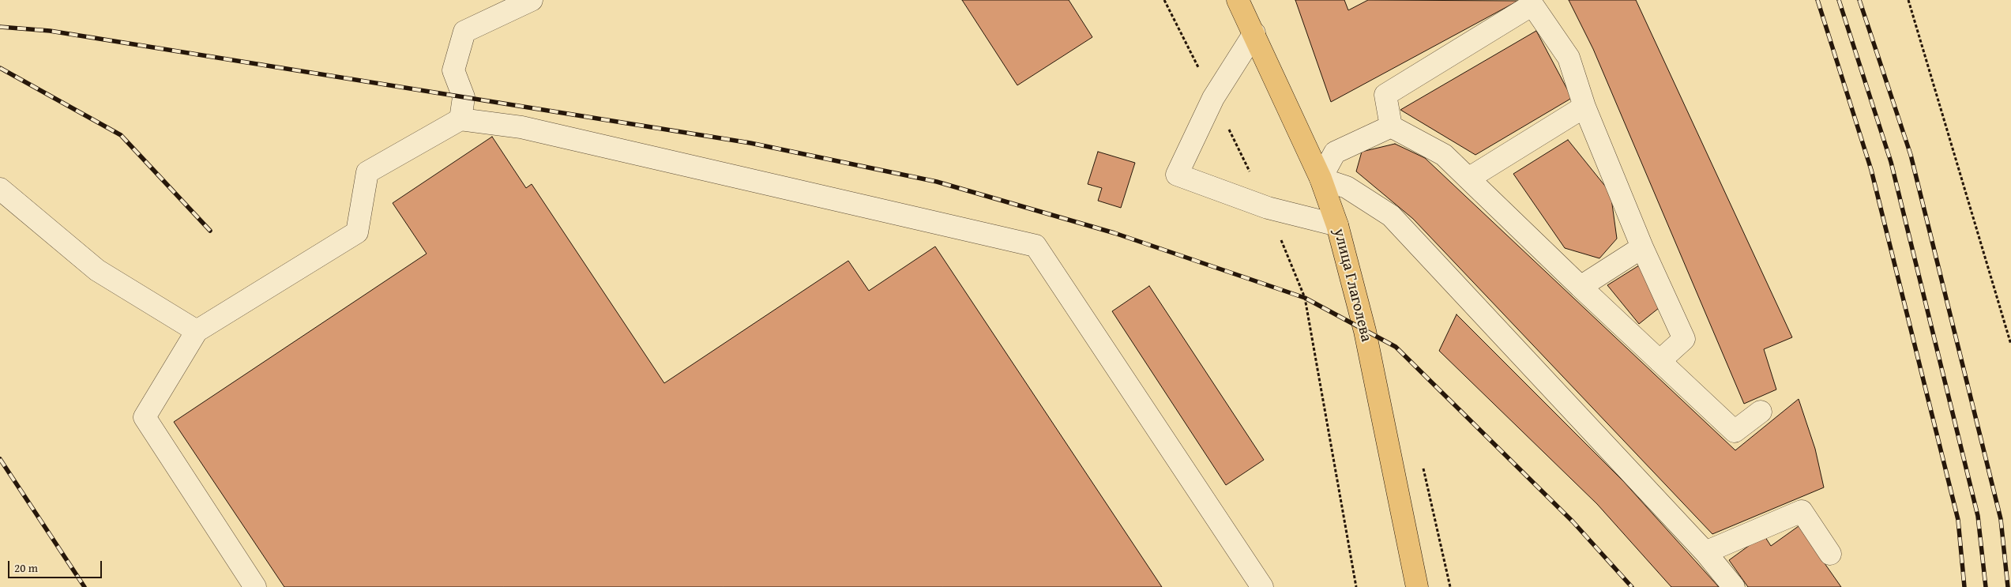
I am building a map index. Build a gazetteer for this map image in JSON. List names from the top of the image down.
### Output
{
  "streets": {
    "main road": ["улица Глаголева"]
  },
  "scale_bar": "20 m"
}
